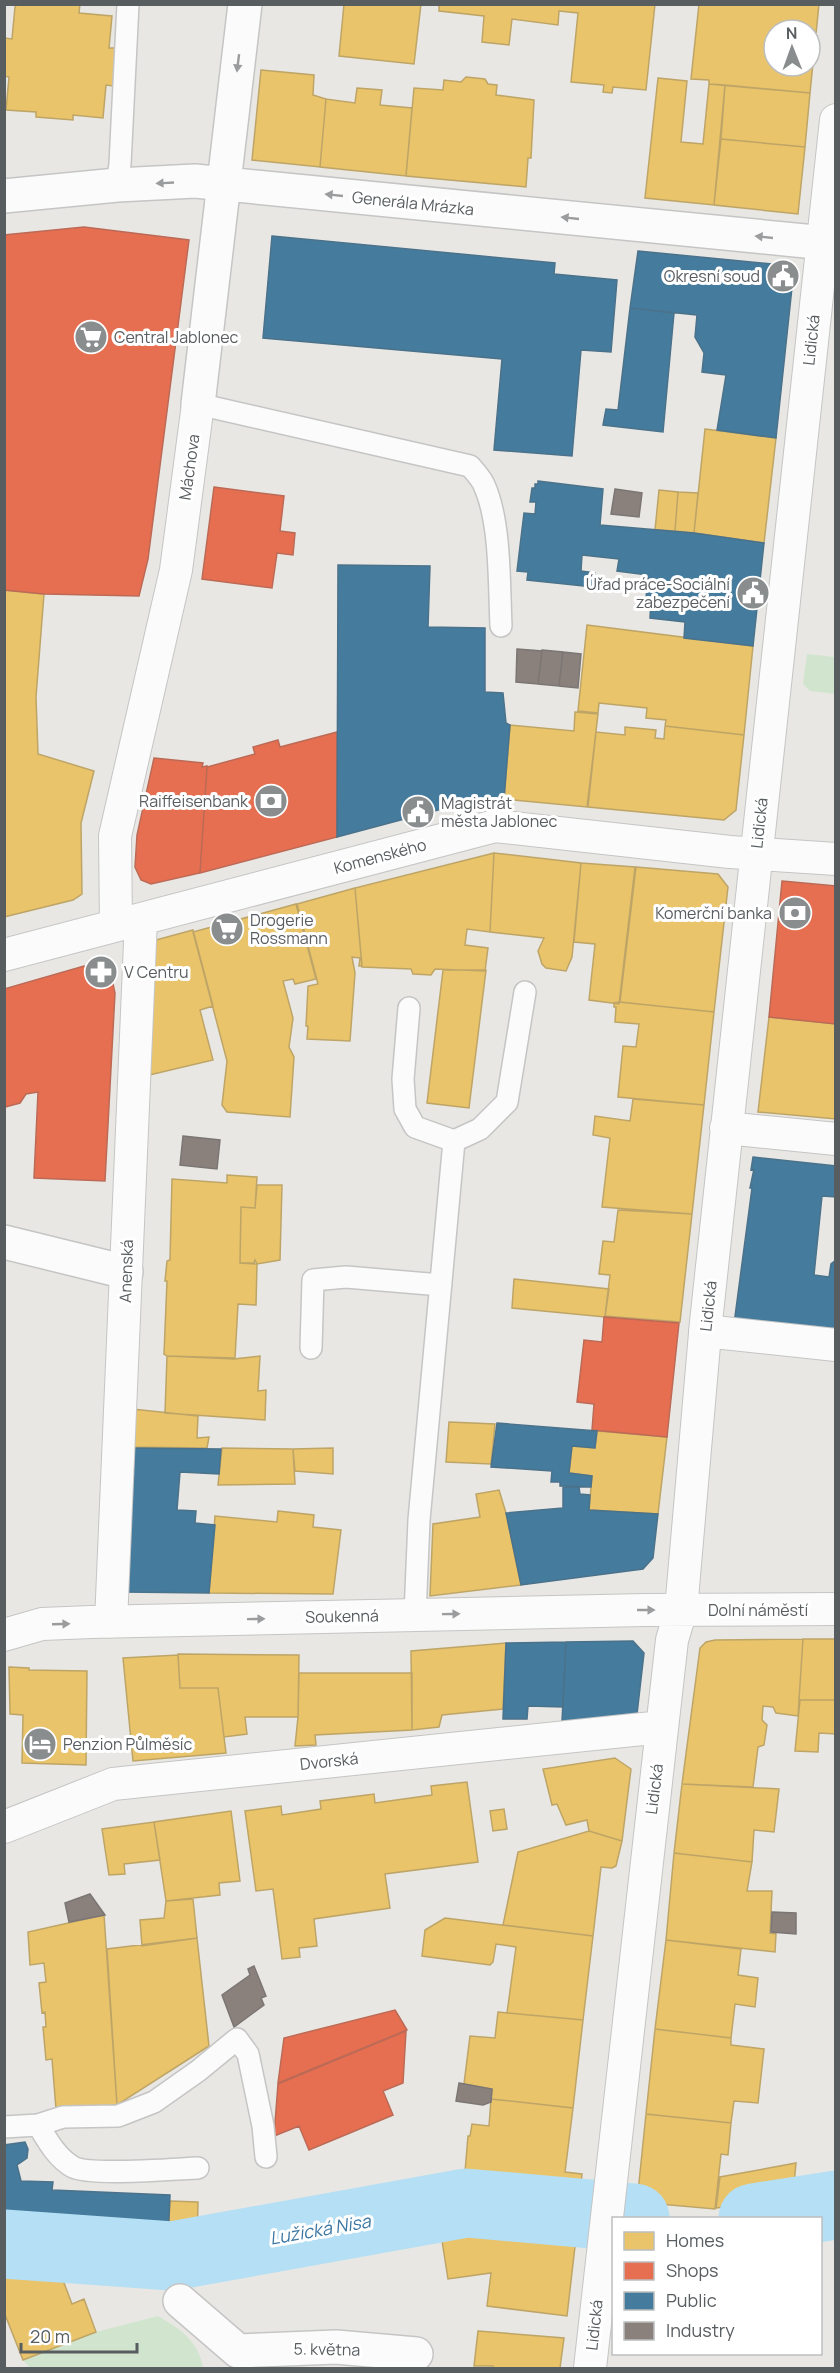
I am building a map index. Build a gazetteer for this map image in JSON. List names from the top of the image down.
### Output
{
  "streets": {
    "street": [
      "Generála Mrázka",
      "Lidická",
      "Máchova",
      "Komenského",
      "Anenská",
      "Dolní náměstí",
      "Soukenná",
      "Dvorská",
      "5. května"
    ]
  },
  "crossings": [
    ["Generála Mrázka", "Lidická"],
    ["Generála Mrázka", "Máchova"],
    ["Lidická", "Komenského"],
    ["Lidická", "Dolní náměstí"],
    ["Lidická", "Soukenná"],
    ["Lidická", "Dvorská"],
    ["Máchova", "Komenského"],
    ["Máchova", "Anenská"],
    ["Komenského", "Anenská"],
    ["Anenská", "Soukenná"],
    ["Dolní náměstí", "Soukenná"]
  ],
  "one_way": ["Generála Mrázka", "Soukenná"],
  "water": ["Lužická Nisa"],
  "places": {
    "public building": ["Okresní soud", "Úřad práce-Sociální zabezpečení", "Magistrát města Jablonec"],
    "supermarket": ["Central Jablonec", "Drogerie Rossmann"],
    "bank": ["Raiffeisenbank", "Komerční banka"],
    "pharmacy": ["V Centru"],
    "hotel": ["Penzion Půlměsíc"]
  },
  "legend": [
    "Homes",
    "Shops",
    "Public",
    "Industry"
  ],
  "scale_bar": "20 m",
  "north": "top"
}
